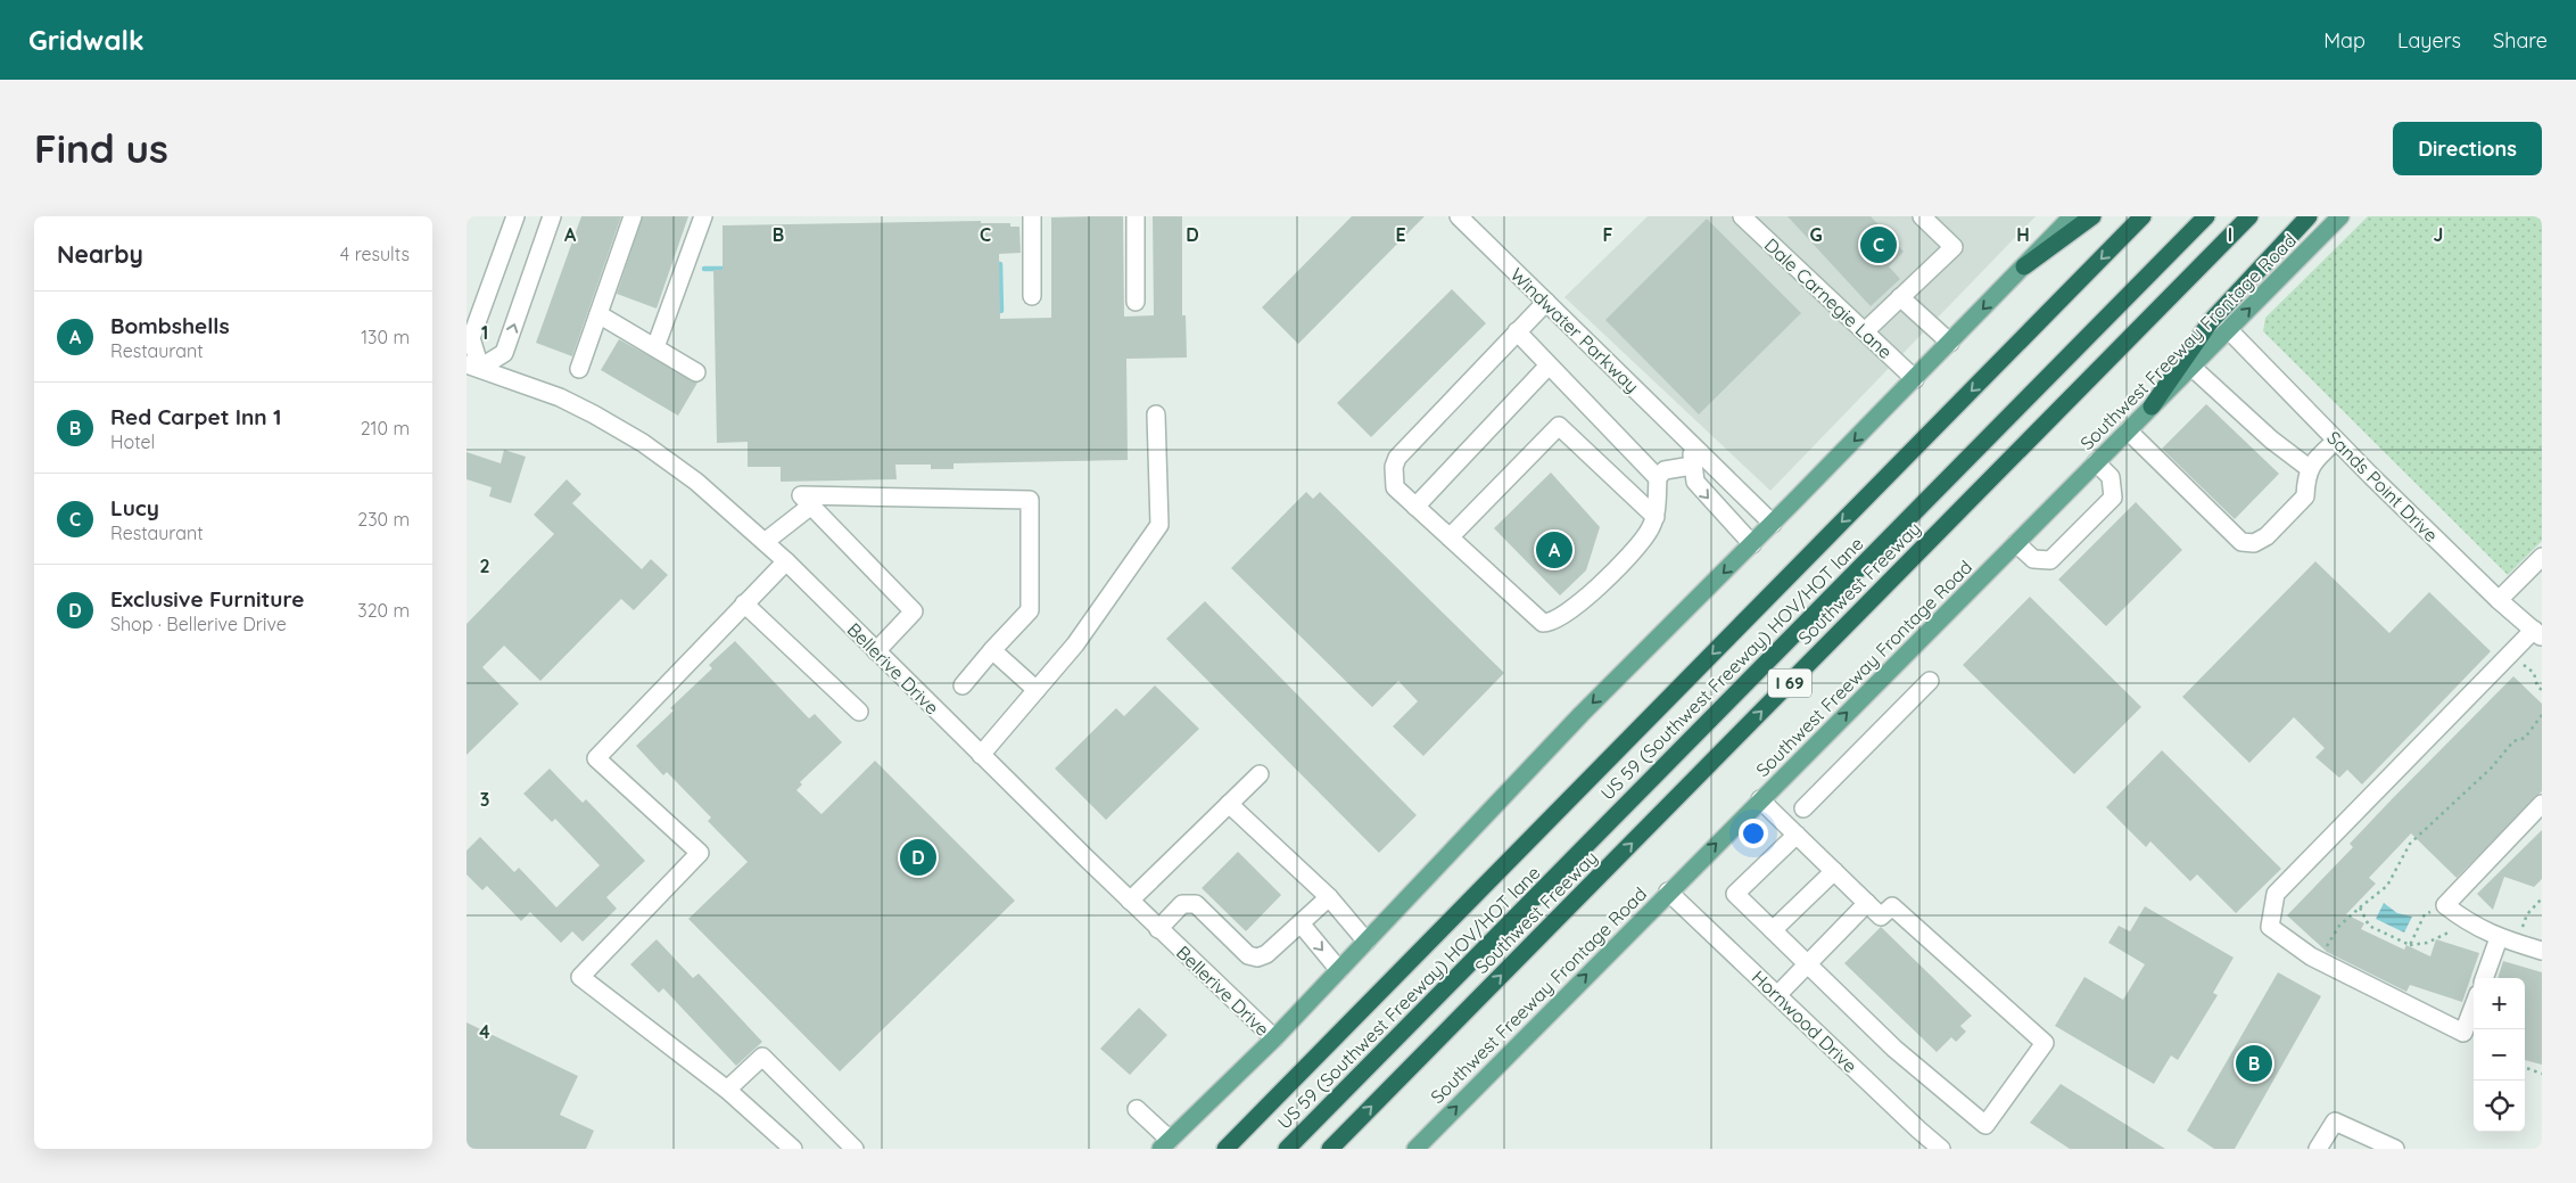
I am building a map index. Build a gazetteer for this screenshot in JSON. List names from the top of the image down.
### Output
{
  "streets": {
    "highway": ["Southwest Freeway", "US 59 (Southwest Freeway) HOV/HOT lane", "I 69"],
    "main road": ["Southwest Freeway Frontage Road"],
    "street": [
      "Dale Carnegie Lane",
      "Windwater Parkway",
      "Sands Point Drive",
      "Bellerive Drive",
      "Hornwood Drive"
    ]
  },
  "crossings": [
    ["Southwest Freeway Frontage Road", "Sands Point Drive"],
    ["Southwest Freeway Frontage Road", "Hornwood Drive"]
  ],
  "one_way": ["Southwest Freeway Frontage Road"],
  "page": {
    "header": "Gridwalk",
    "nav": ["Map", "Layers", "Share"],
    "buttons": "Directions",
    "title": "Find us",
    "heading": ["Nearby", "4 results"],
    "pins": [
      "C",
      "A",
      "D",
      "B"
    ],
    "list": [
      {
        "mark": "A",
        "name": "Bombshells",
        "note": "Restaurant",
        "value": "130 m"
      },
      {
        "mark": "B",
        "name": "Red Carpet Inn 1",
        "note": "Hotel",
        "value": "210 m"
      },
      {
        "mark": "C",
        "name": "Lucy",
        "note": "Restaurant",
        "value": "230 m"
      },
      {
        "mark": "D",
        "name": "Exclusive Furniture",
        "note": "Shop · Bellerive Drive",
        "value": "320 m"
      }
    ],
    "map_buttons": ["+", "−"]
  },
  "grid": {
    "columns": [
      "A",
      "B",
      "C",
      "D",
      "E",
      "F",
      "G",
      "H",
      "I",
      "J"
    ],
    "rows": [
      "1",
      "2",
      "3",
      "4"
    ]
  }
}
